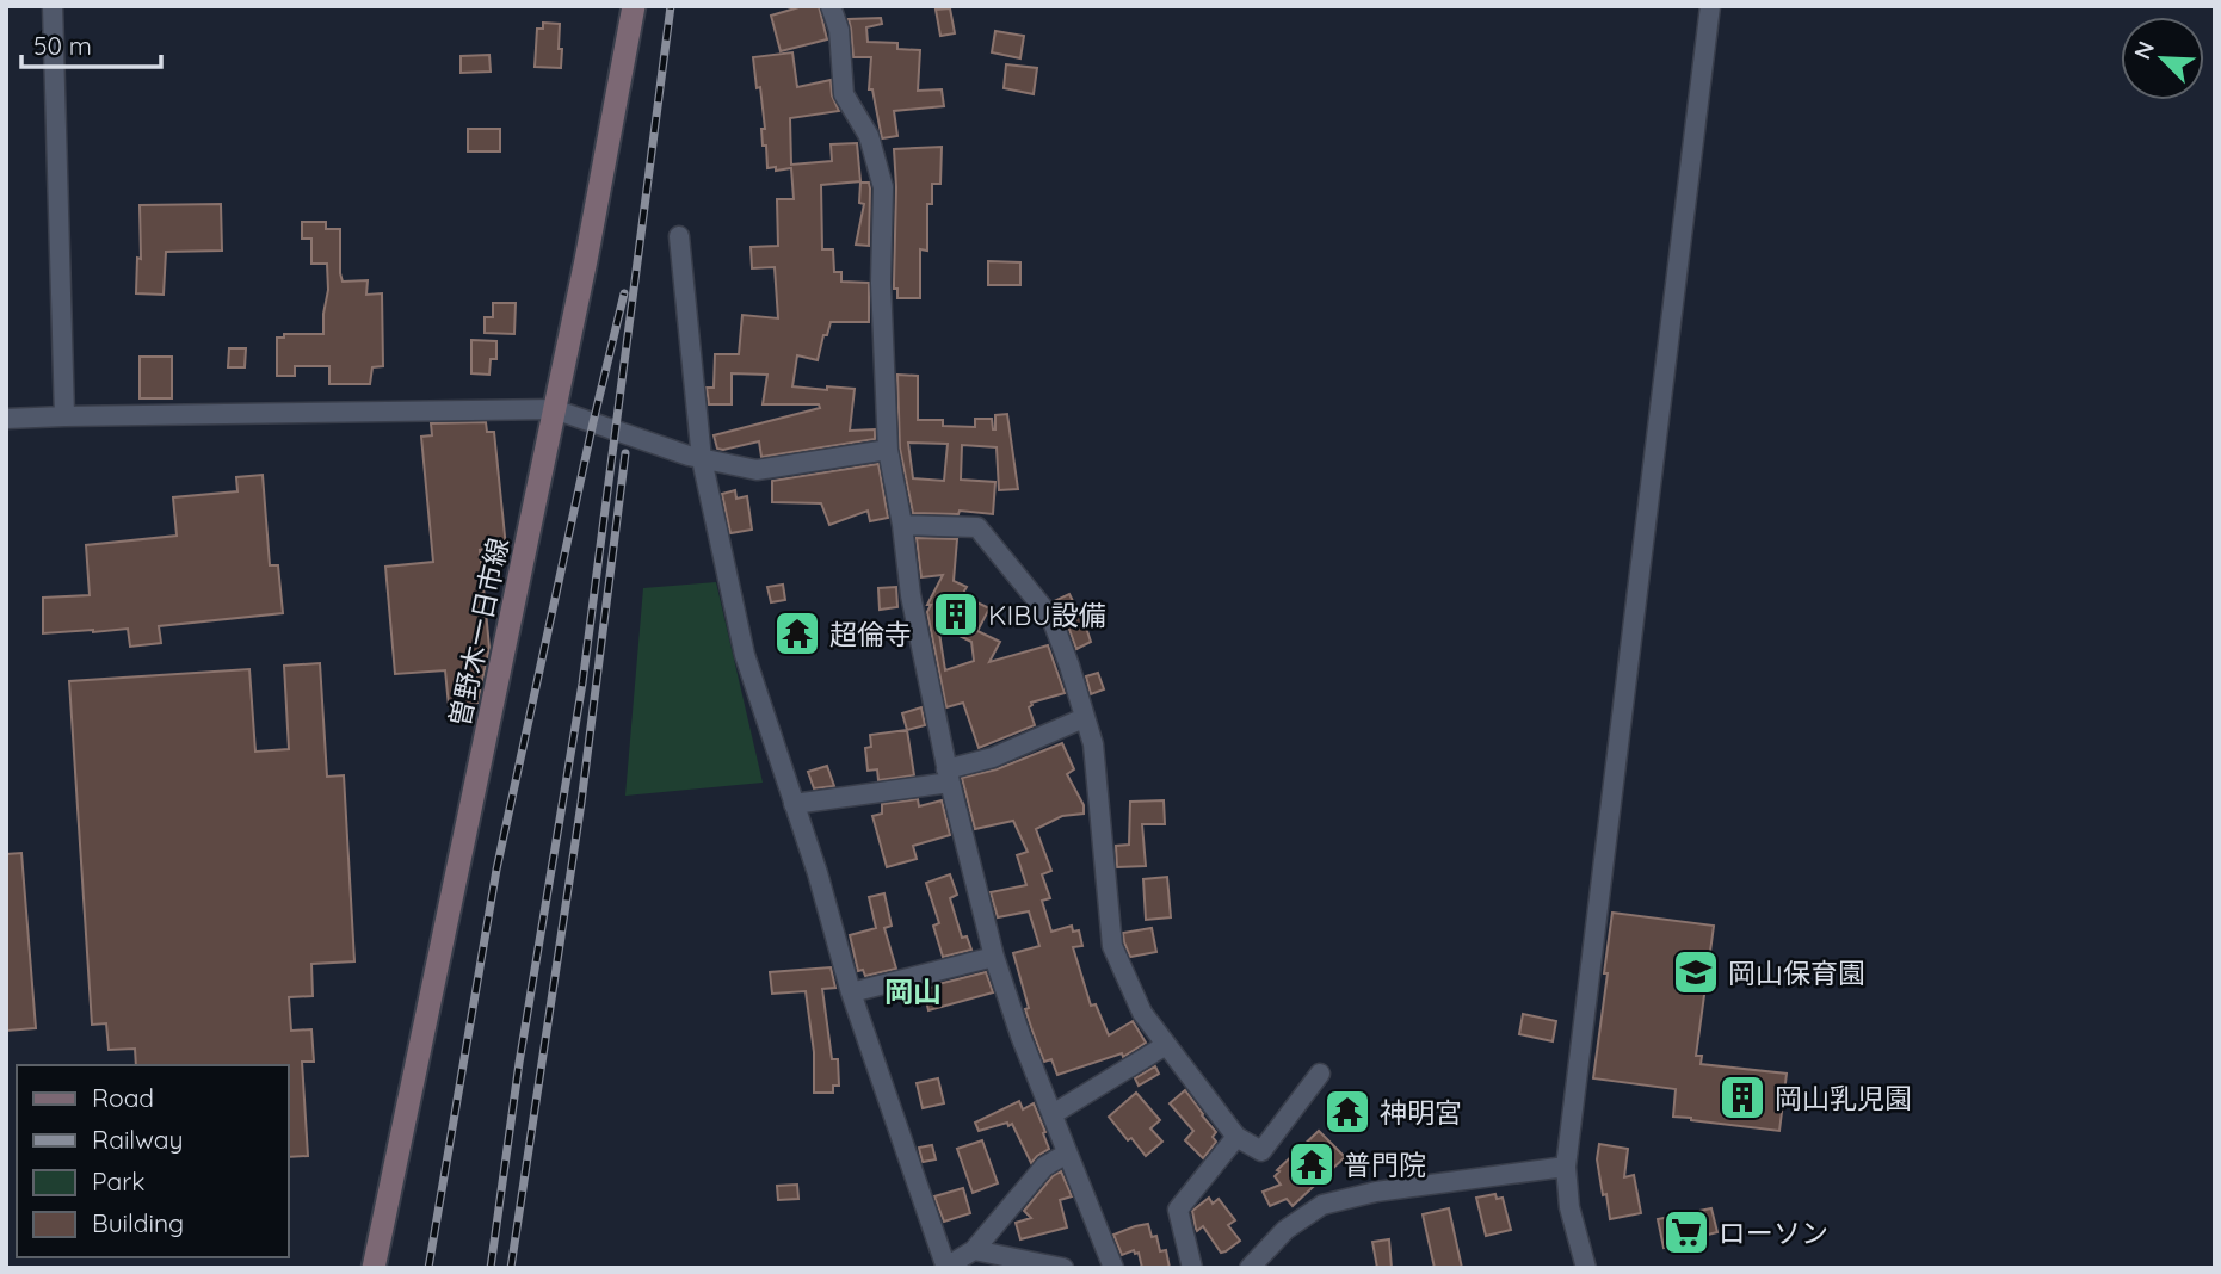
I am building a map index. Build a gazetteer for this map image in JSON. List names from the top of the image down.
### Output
{
  "streets": {
    "main road": ["曽野木一日市線"]
  },
  "districts": ["岡山"],
  "places": {
    "building": ["KIBU設備", "岡山乳児園"],
    "temple": ["超倫寺", "神明宮", "普門院"],
    "school or university": ["岡山保育園"],
    "supermarket": ["ローソン"]
  },
  "legend": [
    "Road",
    "Railway",
    "Park",
    "Building"
  ],
  "scale_bar": "50 m",
  "north": "top left"
}
